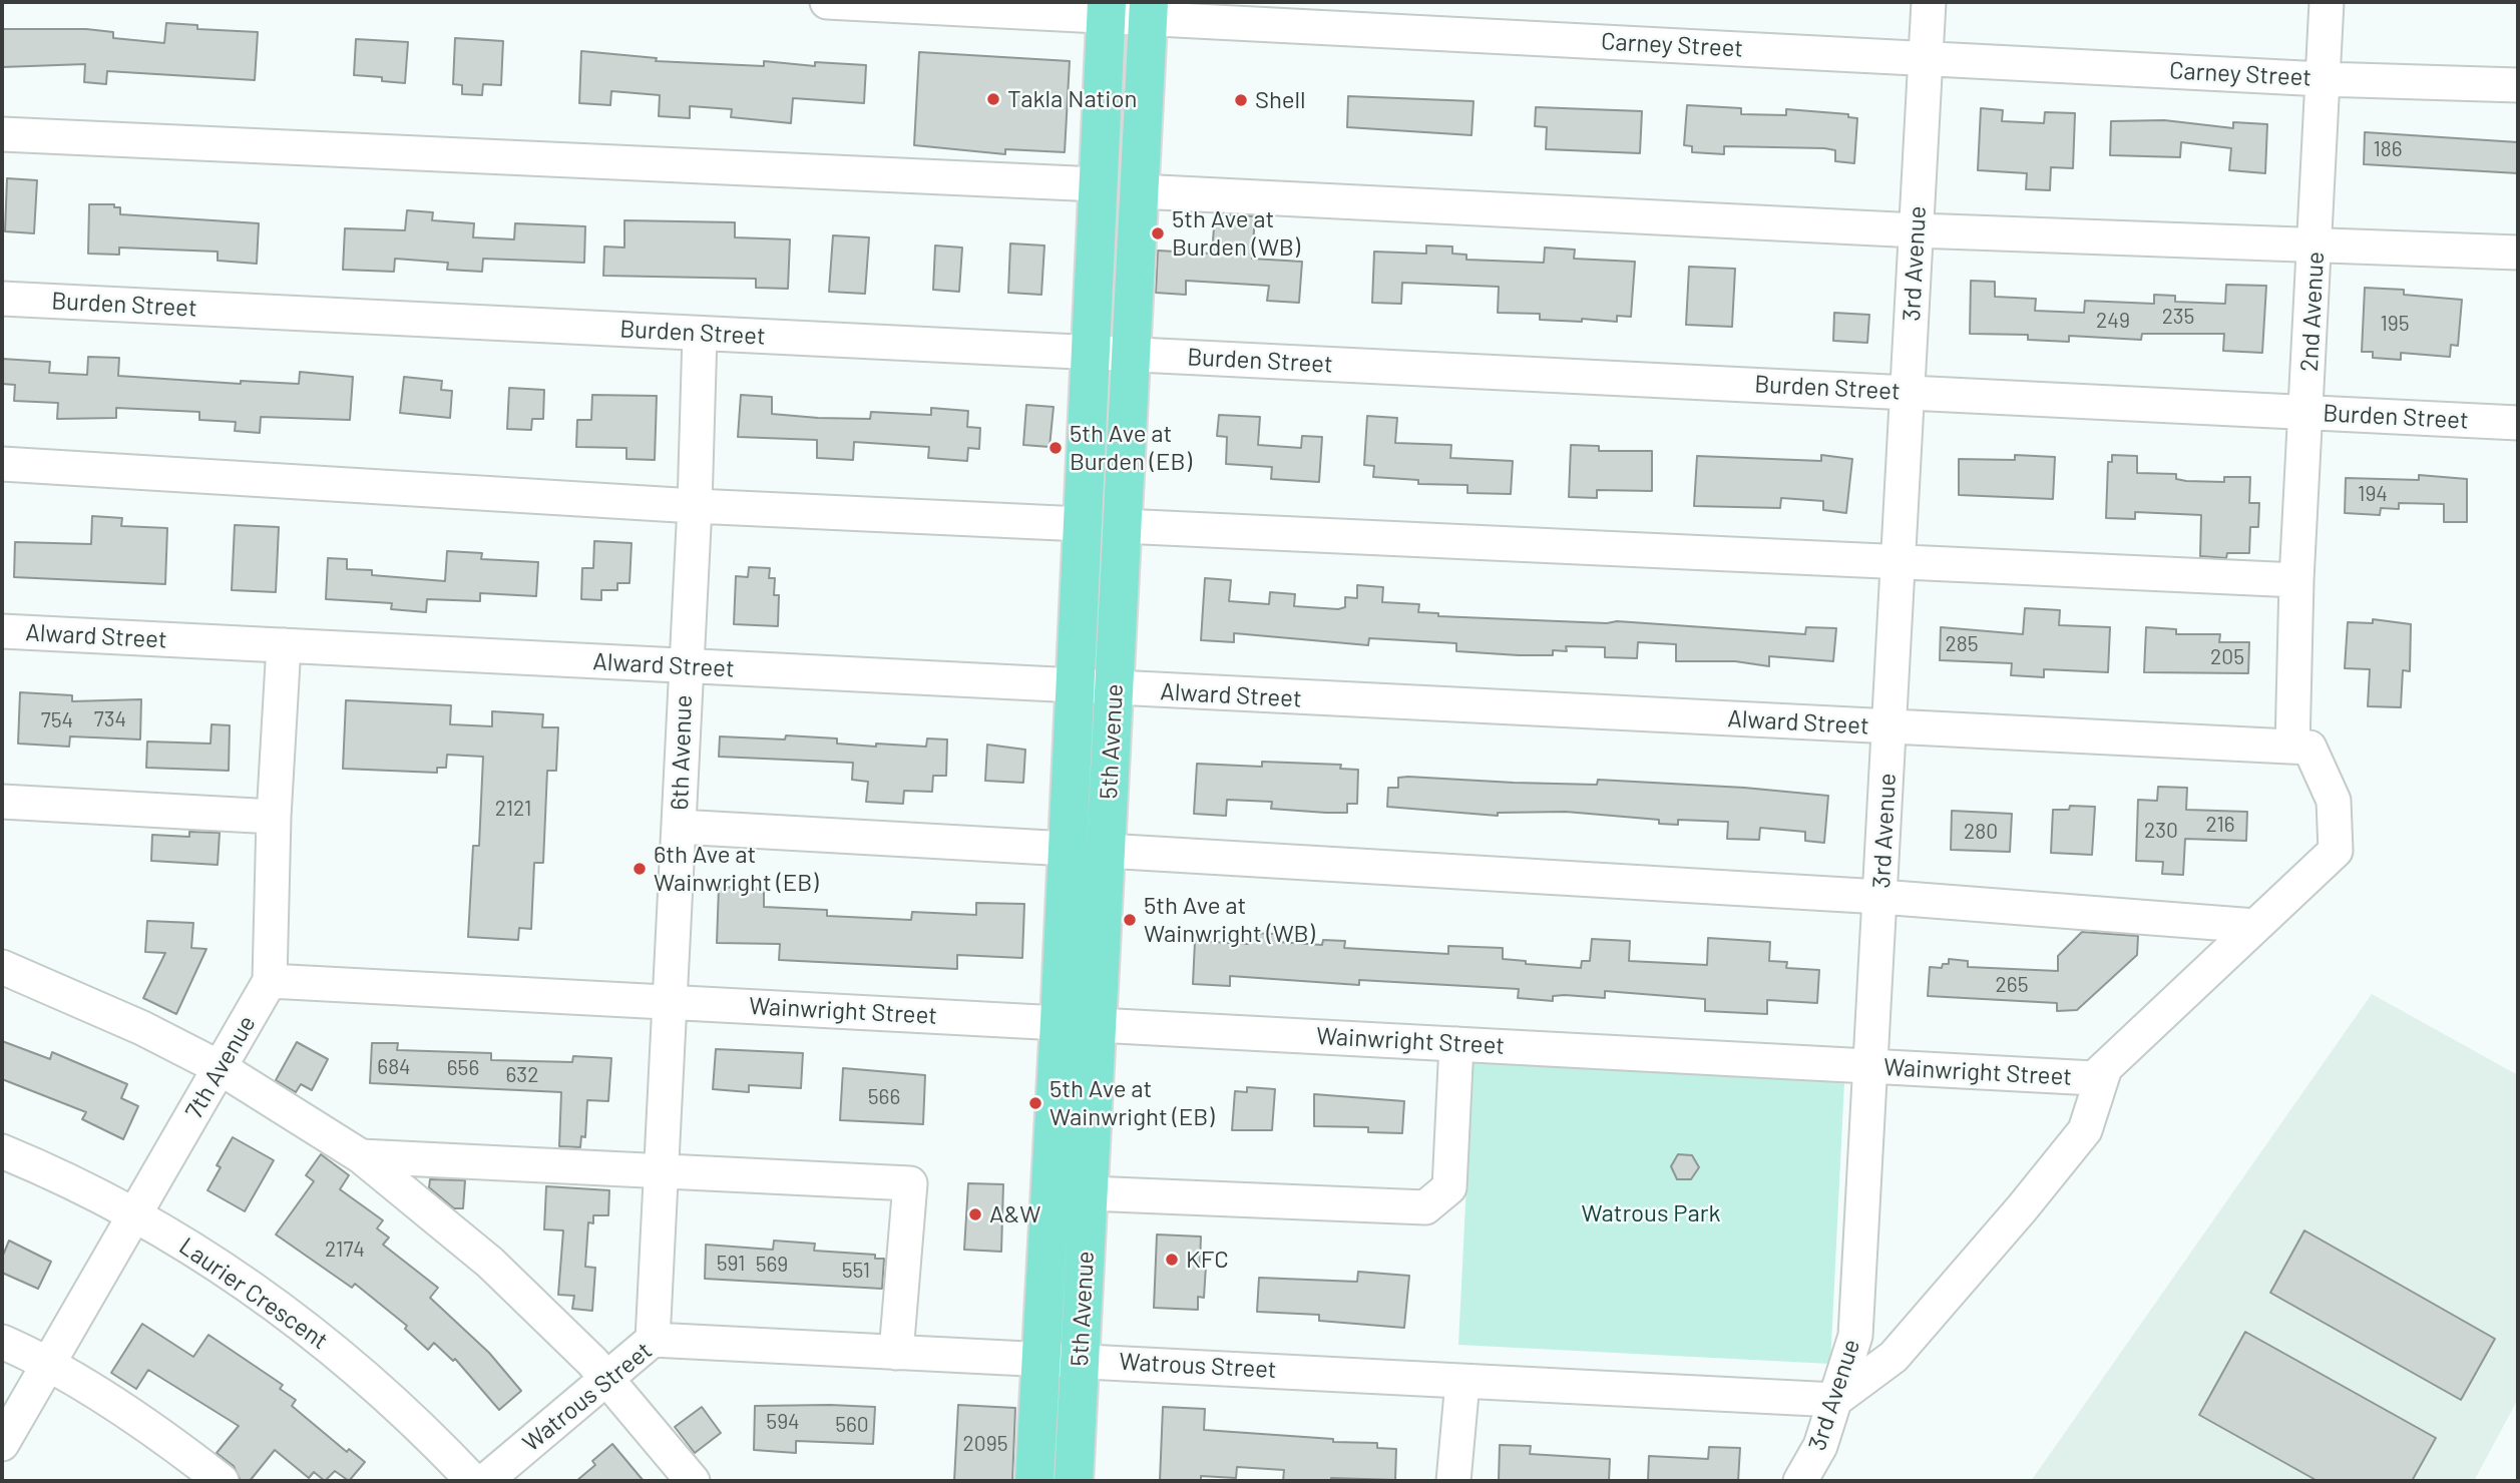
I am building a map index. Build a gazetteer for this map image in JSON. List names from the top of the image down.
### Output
{
  "streets": {
    "main road": ["5th Avenue"],
    "street": [
      "Carney Street",
      "3rd Avenue",
      "Burden Street",
      "2nd Avenue",
      "Alward Street",
      "6th Avenue",
      "Wainwright Street",
      "7th Avenue",
      "Laurier Crescent",
      "Watrous Street"
    ]
  },
  "crossings": [
    ["Carney Street", "3rd Avenue"],
    ["Carney Street", "2nd Avenue"],
    ["Carney Street", "5th Avenue"],
    ["3rd Avenue", "Burden Street"],
    ["3rd Avenue", "Alward Street"],
    ["3rd Avenue", "Wainwright Street"],
    ["3rd Avenue", "Watrous Street"],
    ["Burden Street", "2nd Avenue"],
    ["Burden Street", "5th Avenue"],
    ["Burden Street", "6th Avenue"],
    ["2nd Avenue", "Alward Street"],
    ["2nd Avenue", "Wainwright Street"],
    ["Alward Street", "5th Avenue"],
    ["Alward Street", "6th Avenue"],
    ["Alward Street", "Wainwright Street"],
    ["Alward Street", "7th Avenue"],
    ["5th Avenue", "Wainwright Street"],
    ["5th Avenue", "Watrous Street"],
    ["6th Avenue", "Wainwright Street"],
    ["6th Avenue", "Watrous Street"],
    ["Wainwright Street", "7th Avenue"],
    ["7th Avenue", "Laurier Crescent"]
  ],
  "parks": ["Watrous Park"],
  "places": [
    "Takla Nation",
    "Shell",
    "5th Ave at Burden (WB)",
    "5th Ave at Burden (EB)",
    "6th Ave at Wainwright (EB)",
    "5th Ave at Wainwright (WB)",
    "5th Ave at Wainwright (EB)",
    "A&W",
    "KFC"
  ],
  "house_numbers": [
    "186",
    "235",
    "249",
    "195",
    "194",
    "285",
    "205",
    "734",
    "754",
    "2121",
    "216",
    "230",
    "280",
    "265",
    "684",
    "656",
    "632",
    "566",
    "2174",
    "591",
    "569",
    "551",
    "594",
    "560",
    "2095"
  ]
}
